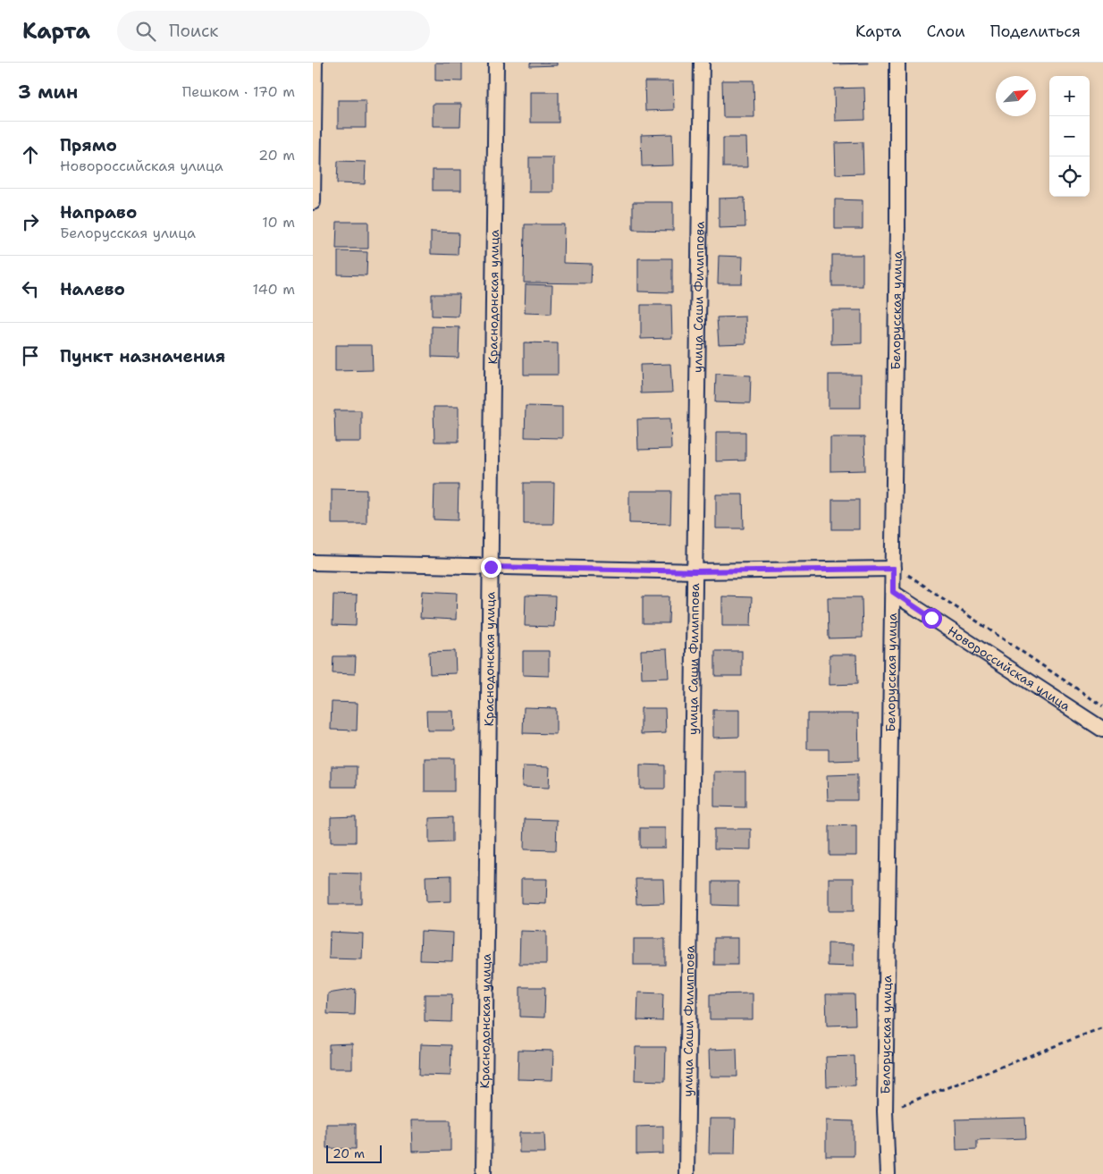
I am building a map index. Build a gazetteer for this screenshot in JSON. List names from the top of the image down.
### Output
{
  "streets": {
    "street": [
      "Краснодонская улица",
      "улица Саши Филиппова",
      "Белорусская улица",
      "Новороссийская улица"
    ]
  },
  "crossings": [
    ["Белорусская улица", "Новороссийская улица"]
  ],
  "scale_bar": "20 m",
  "north": "top right",
  "page": {
    "header": "Карта",
    "search": "Поиск",
    "nav": ["Карта", "Слои", "Поделиться"],
    "heading": ["3 мин", "Пешком · 170 m"],
    "map_buttons": ["+", "−"],
    "list": [
      ["Прямо", "Новороссийская улица", "20 m"],
      ["Направо", "Белорусская улица", "10 m"],
      ["Налево", "140 m"],
      "Пункт назначения"
    ],
    "scale": "20 m"
  }
}
